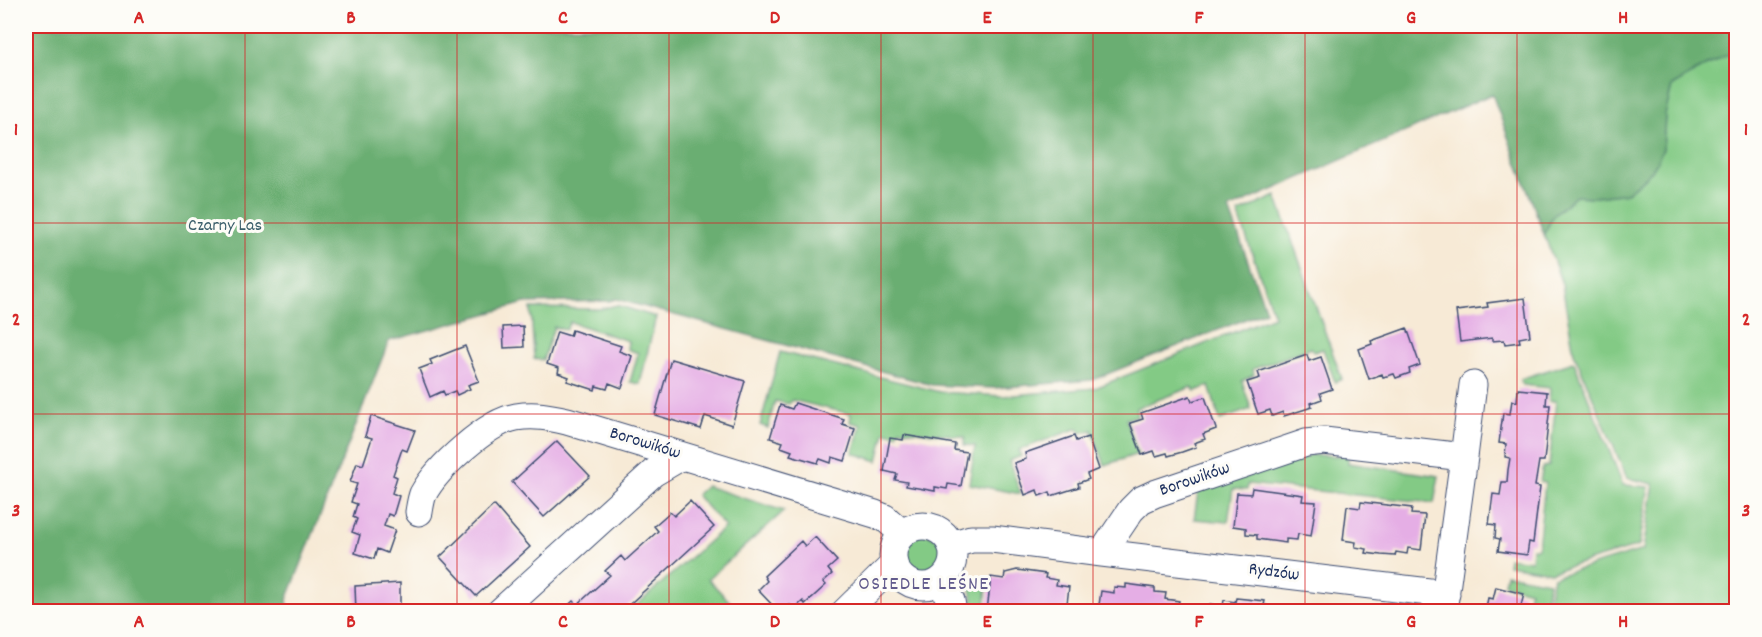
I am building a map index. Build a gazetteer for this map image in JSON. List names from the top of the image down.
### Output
{
  "streets": {
    "street": ["Borowików", "Rydzów"]
  },
  "crossings": [
    ["Borowików", "Rydzów"]
  ],
  "districts": ["OSIEDLE LEŚNE"],
  "parks": ["Czarny Las"],
  "grid": {
    "columns": [
      "A",
      "B",
      "C",
      "D",
      "E",
      "F",
      "G",
      "H"
    ],
    "rows": ["1", "2", "3"]
  }
}
